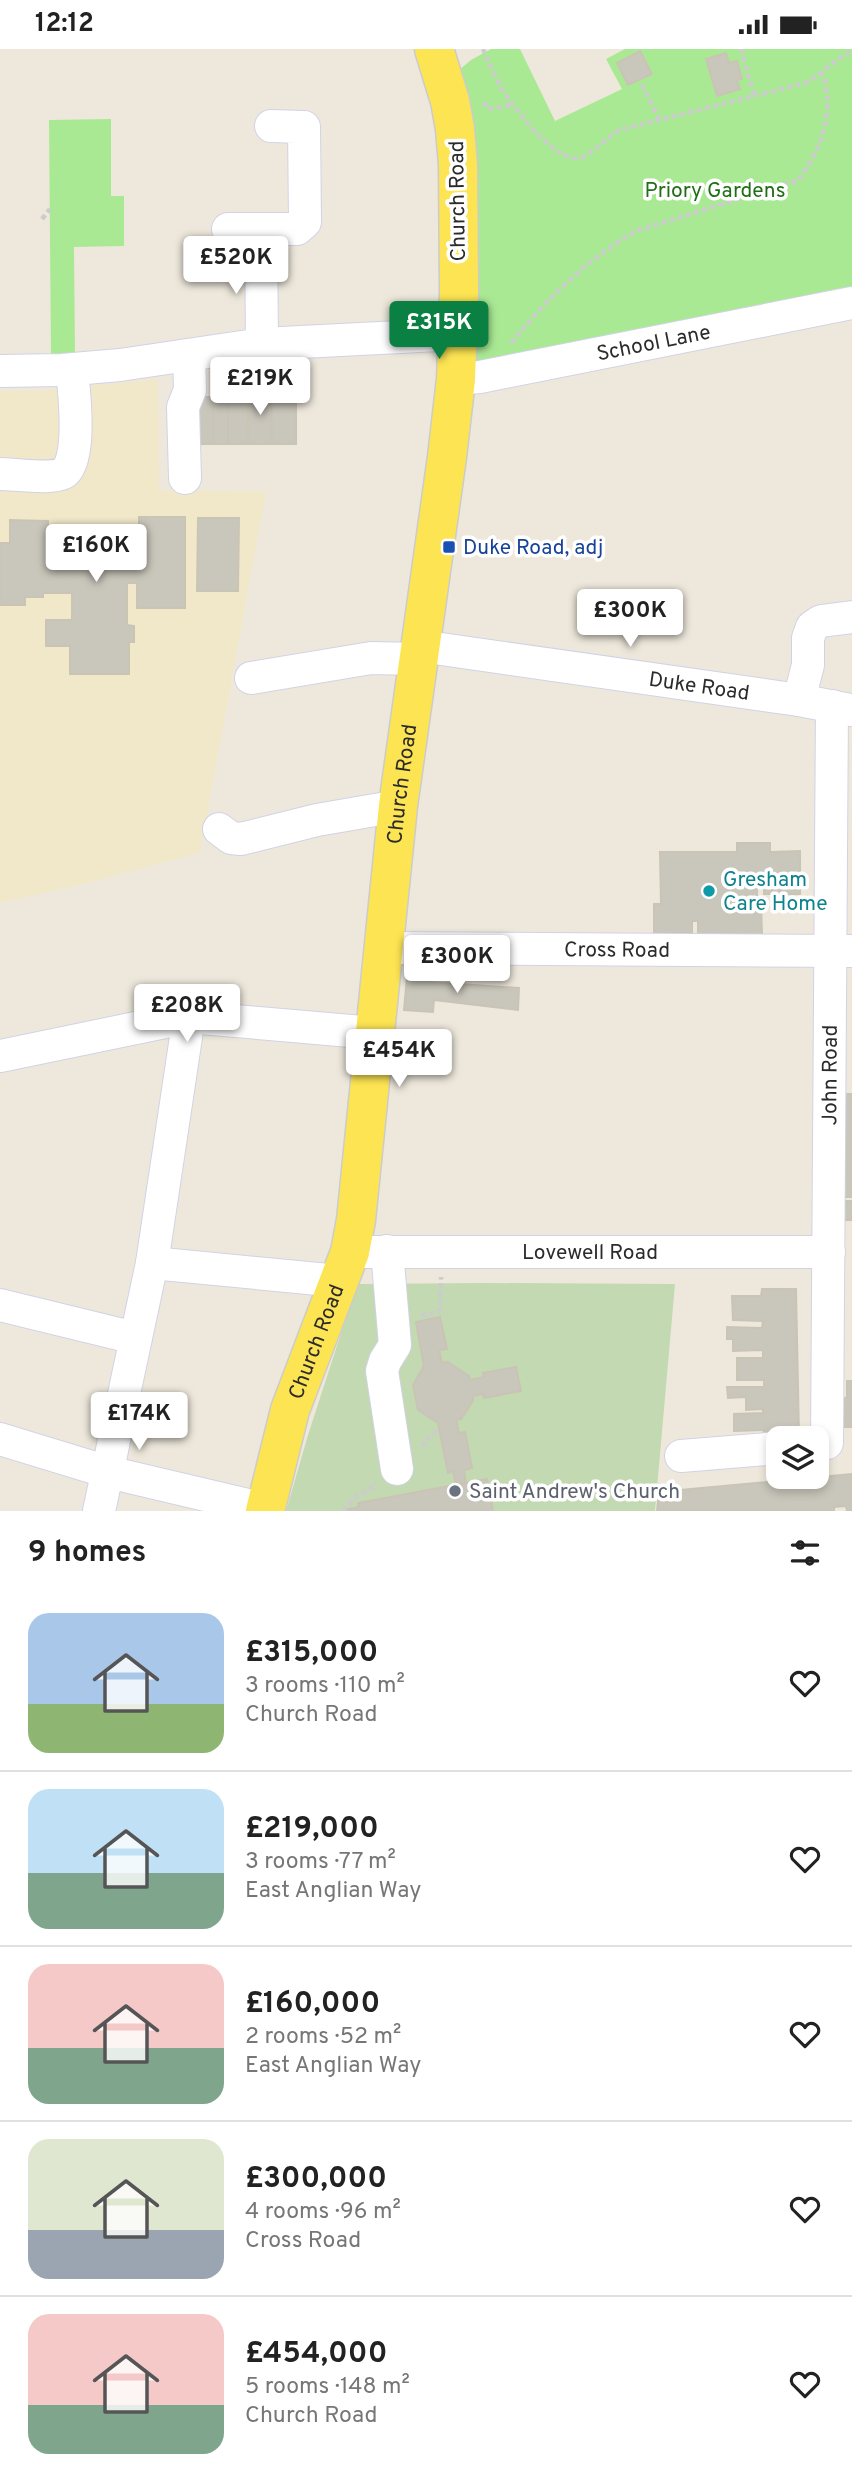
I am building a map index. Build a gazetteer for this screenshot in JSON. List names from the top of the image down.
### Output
{
  "streets": {
    "main road": ["Church Road"],
    "street": [
      "School Lane",
      "Duke Road",
      "Cross Road",
      "John Road",
      "Lovewell Road"
    ]
  },
  "crossings": [
    ["Church Road", "School Lane"],
    ["Church Road", "Duke Road"],
    ["Church Road", "Cross Road"],
    ["Church Road", "Lovewell Road"],
    ["Duke Road", "John Road"],
    ["Cross Road", "John Road"],
    ["John Road", "Lovewell Road"]
  ],
  "parks": ["Priory Gardens"],
  "places": {
    "transit": ["Duke Road, adj"],
    "other": ["Gresham Care Home", "Saint Andrew's Church"]
  },
  "page": {
    "status": "12:12",
    "price": [
      "£520K",
      "£315K",
      "£219K",
      "£160K",
      "£300K",
      "£300K",
      "£208K",
      "£454K",
      "£174K"
    ],
    "heading": "9 homes",
    "list": [
      {
        "name": "£315,000",
        "note": "3 rooms · 110 m² · Church Road"
      },
      {
        "name": "£219,000",
        "note": "3 rooms · 77 m² · East Anglian Way"
      },
      {
        "name": "£160,000",
        "note": "2 rooms · 52 m² · East Anglian Way"
      },
      {
        "name": "£300,000",
        "note": "4 rooms · 96 m² · Cross Road"
      },
      {
        "name": "£454,000",
        "note": "5 rooms · 148 m² · Church Road"
      }
    ]
  }
}
